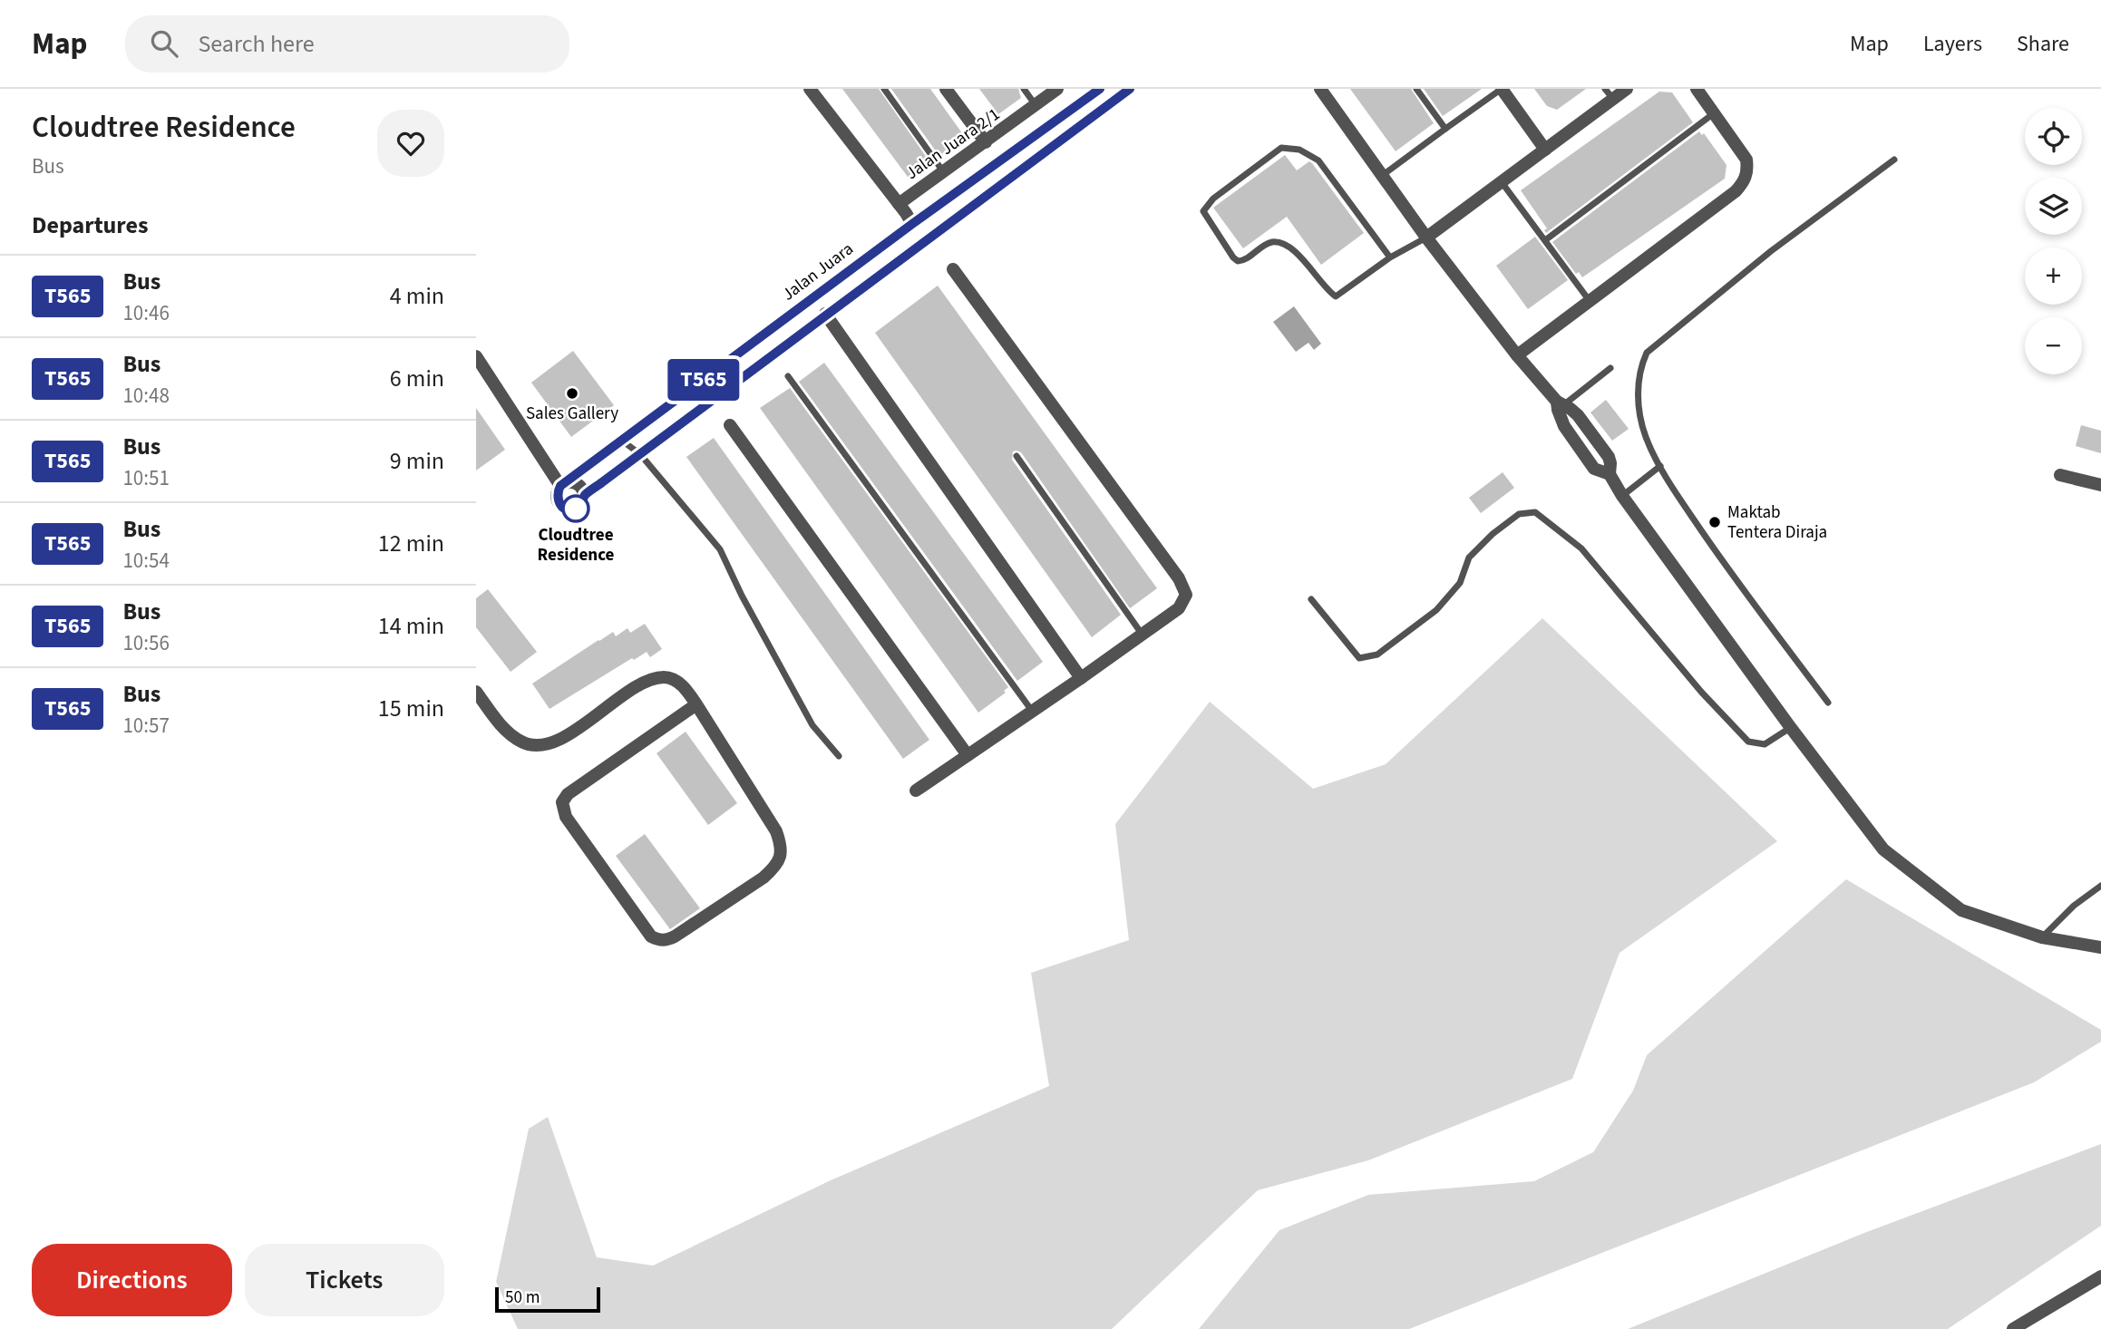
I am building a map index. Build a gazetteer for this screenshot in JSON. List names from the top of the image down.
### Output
{
  "streets": {
    "street": ["Jalan Juara 2/1", "Jalan Juara"]
  },
  "places": ["Sales Gallery", "Cloudtree Residence", "Maktab Tentera Diraja"],
  "lines": ["bus line T565"],
  "scale_bar": "50 m",
  "page": {
    "header": "Map",
    "search": "Search here",
    "nav": ["Map", "Layers", "Share"],
    "heading": [
      ["Cloudtree Residence", "Bus"],
      "Departures"
    ],
    "on_map": "T565",
    "map_buttons": ["+", "−"],
    "list": [
      {
        "mark": "T565",
        "name": "Bus",
        "note": "10:46",
        "value": "4 min"
      },
      {
        "mark": "T565",
        "name": "Bus",
        "note": "10:48",
        "value": "6 min"
      },
      {
        "mark": "T565",
        "name": "Bus",
        "note": "10:51",
        "value": "9 min"
      },
      {
        "mark": "T565",
        "name": "Bus",
        "note": "10:54",
        "value": "12 min"
      },
      {
        "mark": "T565",
        "name": "Bus",
        "note": "10:56",
        "value": "14 min"
      },
      {
        "mark": "T565",
        "name": "Bus",
        "note": "10:57",
        "value": "15 min"
      }
    ],
    "buttons": ["Directions", "Tickets"],
    "scale": "50 m"
  }
}
